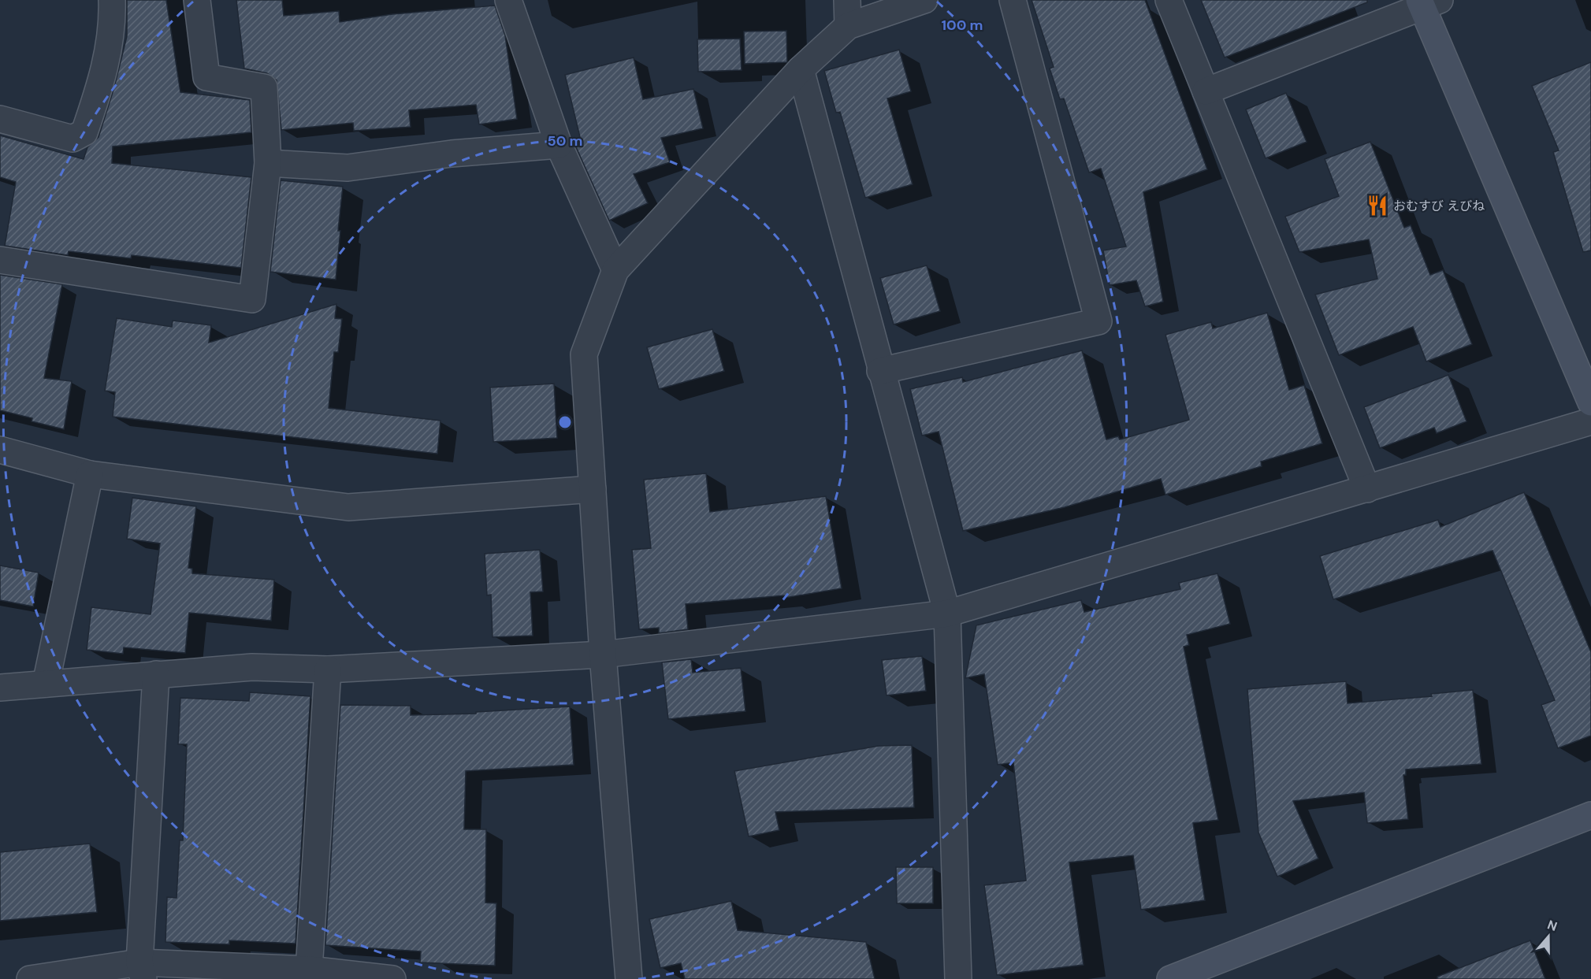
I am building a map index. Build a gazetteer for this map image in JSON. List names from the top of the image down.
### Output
{
  "places": {
    "restaurant": ["おむすび えびね"]
  },
  "north": "top",
  "rings": ["100 m", "50 m"]
}
